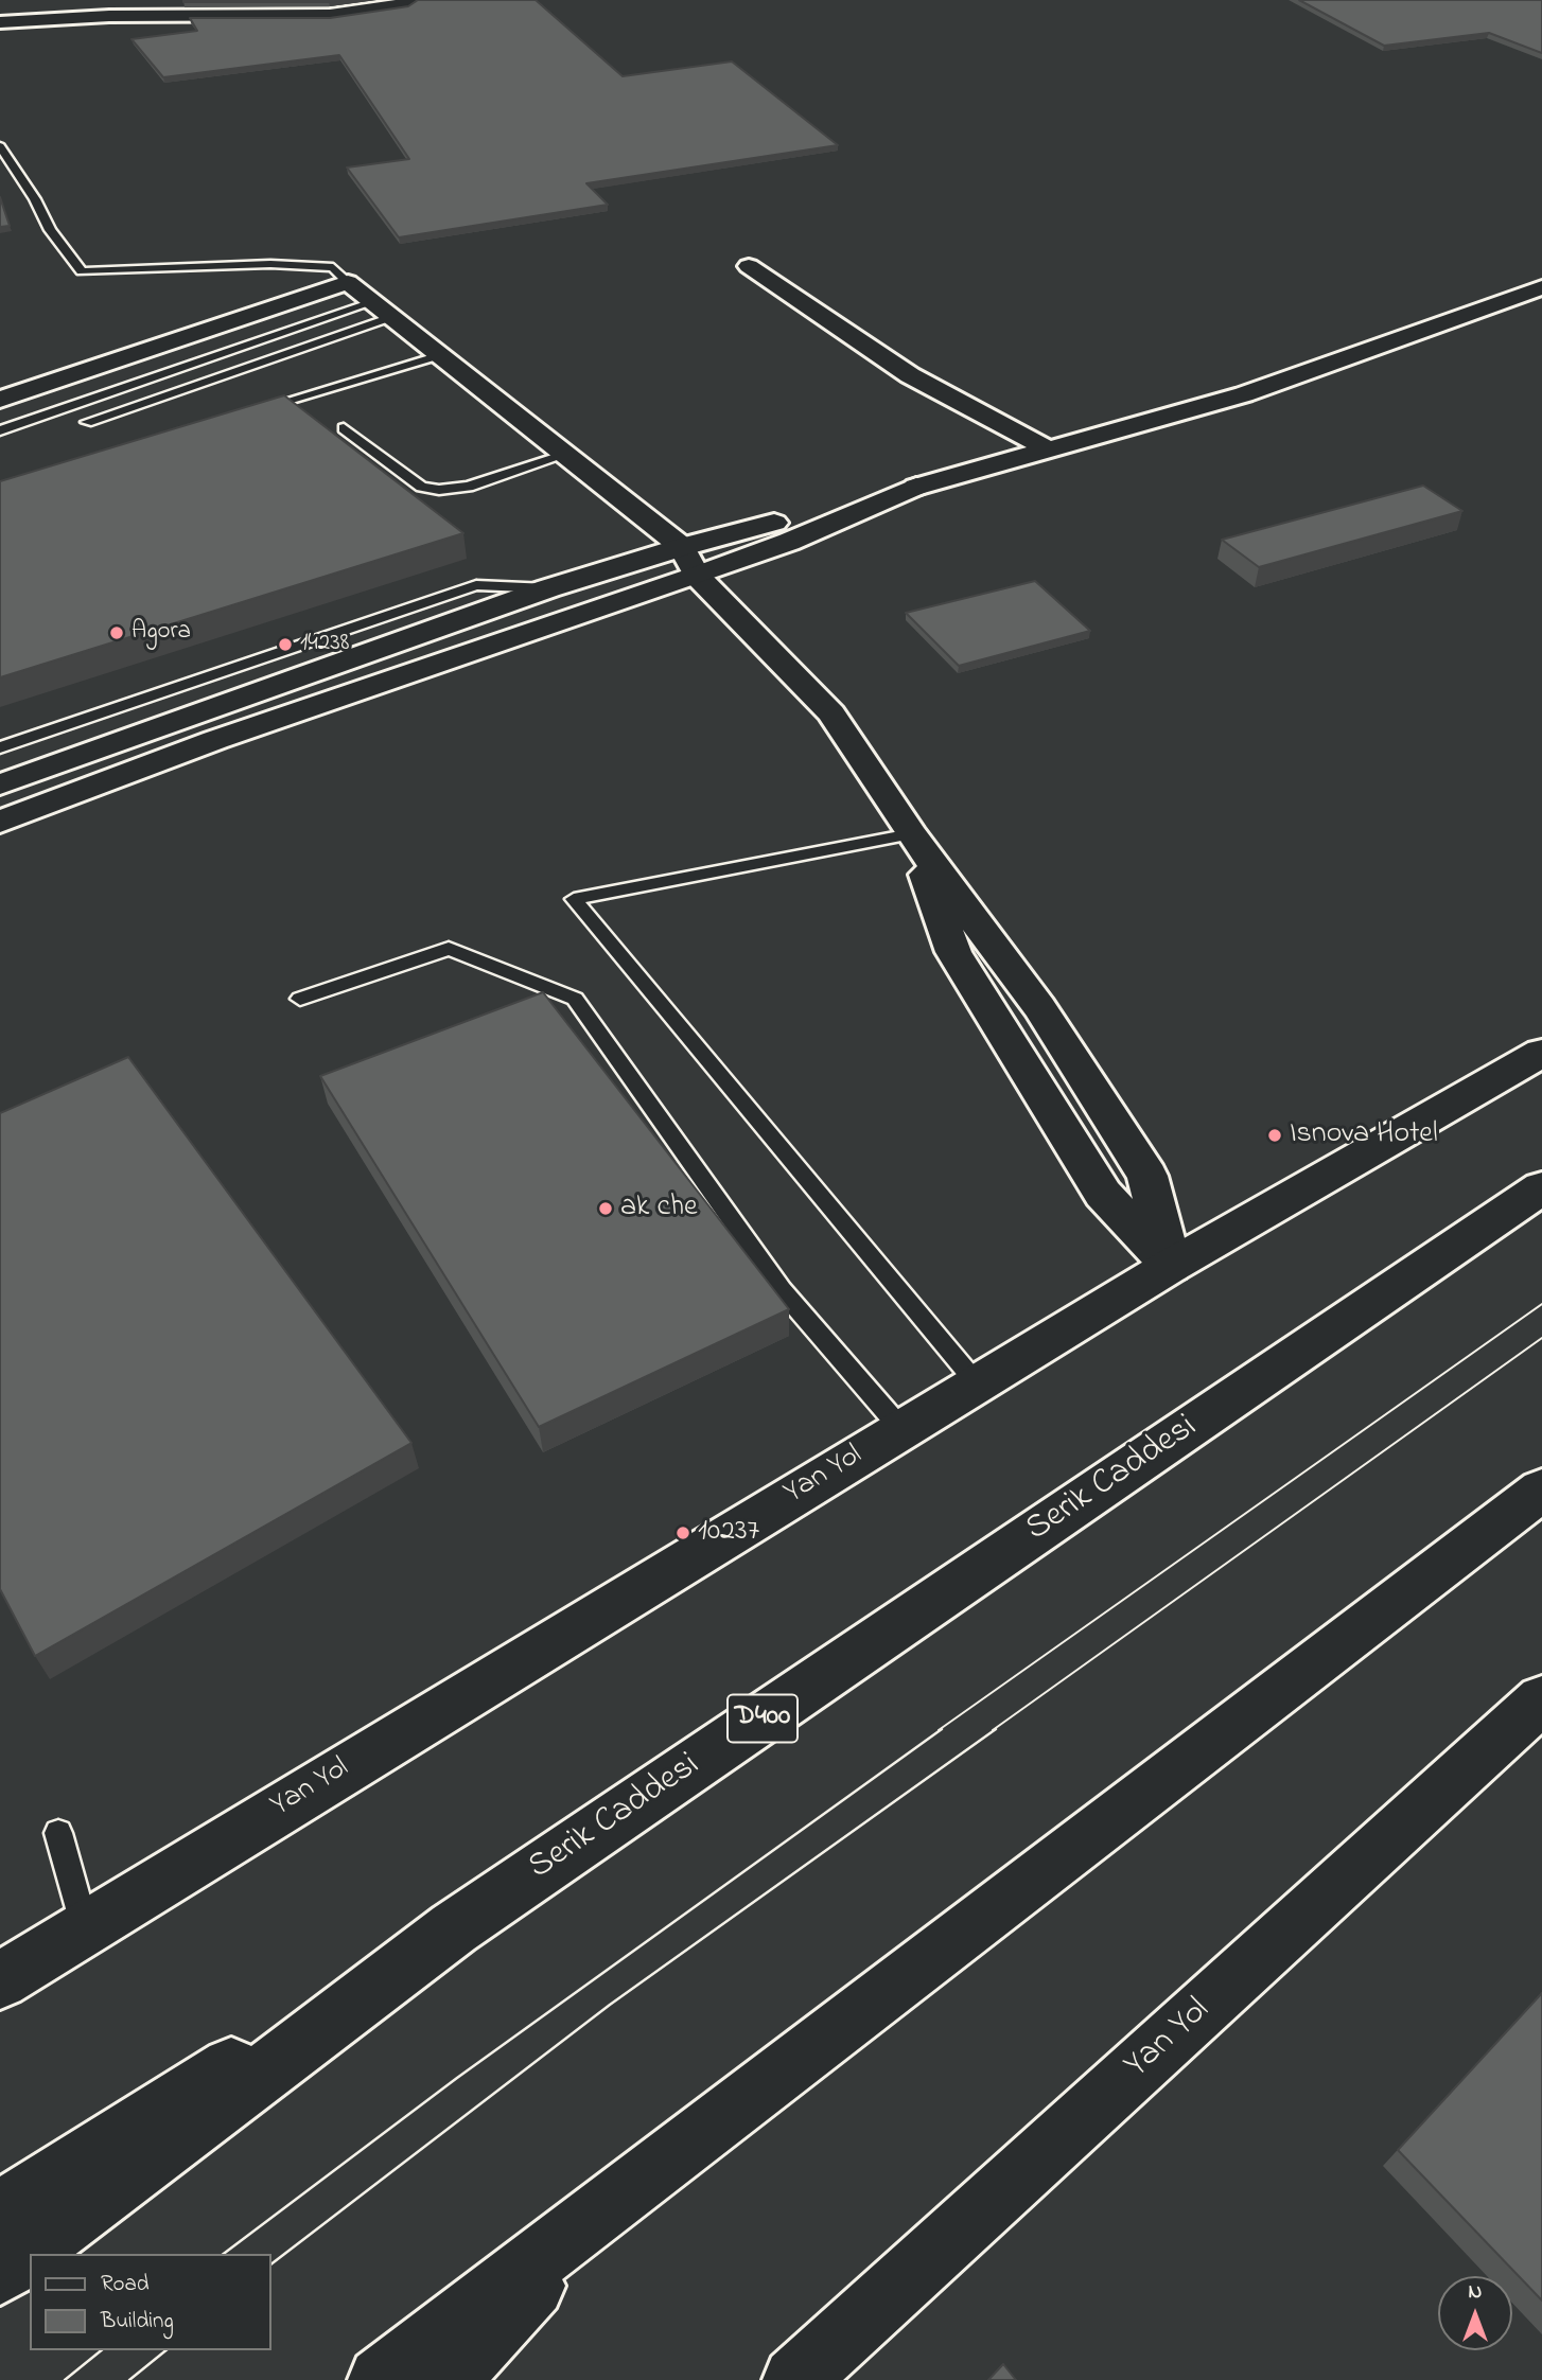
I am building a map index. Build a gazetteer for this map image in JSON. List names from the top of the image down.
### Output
{
  "streets": {
    "main road": ["Yan Yol", "Serik Caddesi", "D400"]
  },
  "places": [
    "Agora",
    "14238",
    "Isnova Hotel",
    "ak che",
    "10237"
  ],
  "legend": ["Road", "Building"],
  "north": "top"
}
